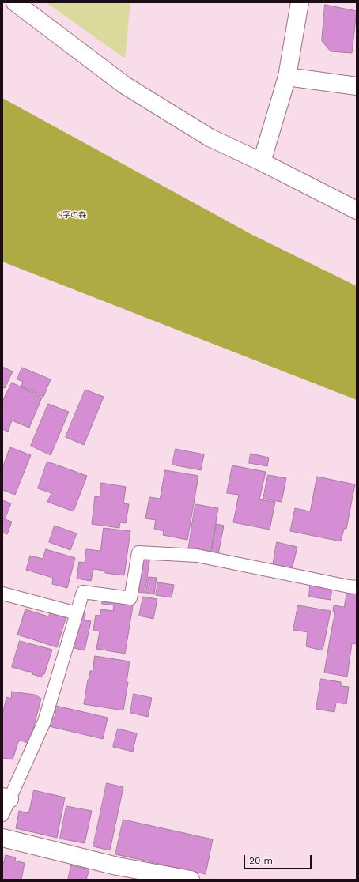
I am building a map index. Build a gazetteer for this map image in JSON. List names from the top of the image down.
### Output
{
  "parks": ["S字の森"],
  "scale_bar": "20 m"
}
